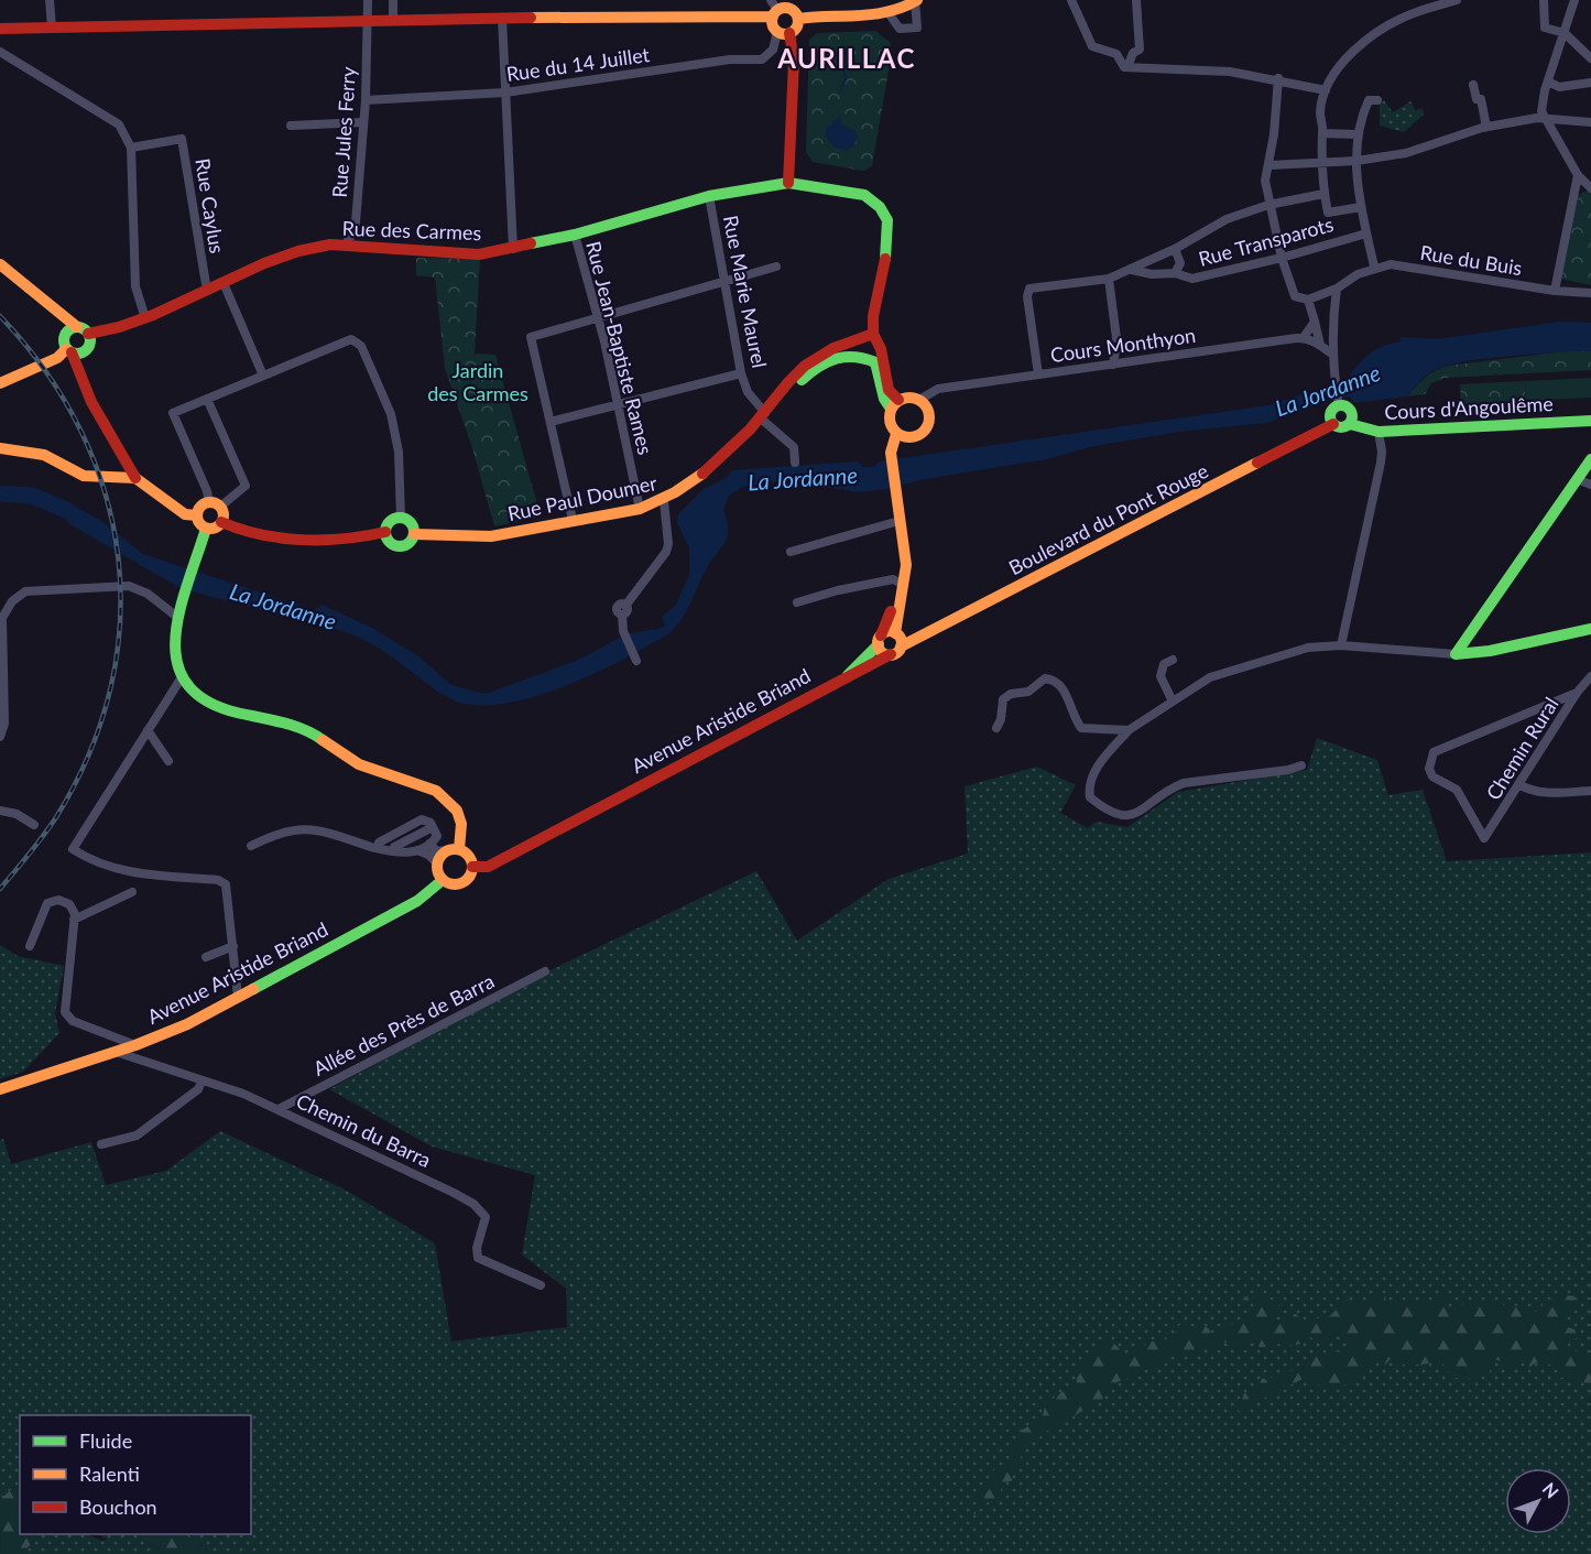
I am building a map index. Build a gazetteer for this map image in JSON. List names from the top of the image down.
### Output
{
  "streets": {
    "main road": [
      "Rue des Carmes",
      "Cours d'Angoulême",
      "Rue Paul Doumer",
      "Boulevard du Pont Rouge",
      "Avenue Aristide Briand"
    ],
    "street": [
      "Rue du 14 Juillet",
      "Rue Jules Ferry",
      "Rue Caylus",
      "Rue Transparots",
      "Rue du Buis",
      "Rue Marie Maurel",
      "Cours Monthyon",
      "Rue Jean-Baptiste Rames",
      "Chemin Rural",
      "Allée des Près de Barra",
      "Chemin du Barra"
    ]
  },
  "crossings": [
    ["Rue du 14 Juillet", "Rue Jules Ferry"],
    ["Rue Jules Ferry", "Rue des Carmes"],
    ["Rue Caylus", "Rue des Carmes"],
    ["Rue des Carmes", "Rue Marie Maurel"],
    ["Rue des Carmes", "Rue Jean-Baptiste Rames"],
    ["Rue des Carmes", "Rue Paul Doumer"],
    ["Rue Marie Maurel", "Rue Paul Doumer"],
    ["Cours Monthyon", "Avenue Aristide Briand"],
    ["Rue Jean-Baptiste Rames", "Rue Paul Doumer"],
    ["Cours d'Angoulême", "Boulevard du Pont Rouge"],
    ["Boulevard du Pont Rouge", "Avenue Aristide Briand"],
    ["Avenue Aristide Briand", "Chemin du Barra"],
    ["Allée des Près de Barra", "Chemin du Barra"]
  ],
  "districts": ["AURILLAC"],
  "water": ["La Jordanne"],
  "parks": ["Jardin des Carmes"],
  "legend": ["Fluide", "Ralenti", "Bouchon"],
  "north": "top right"
}
